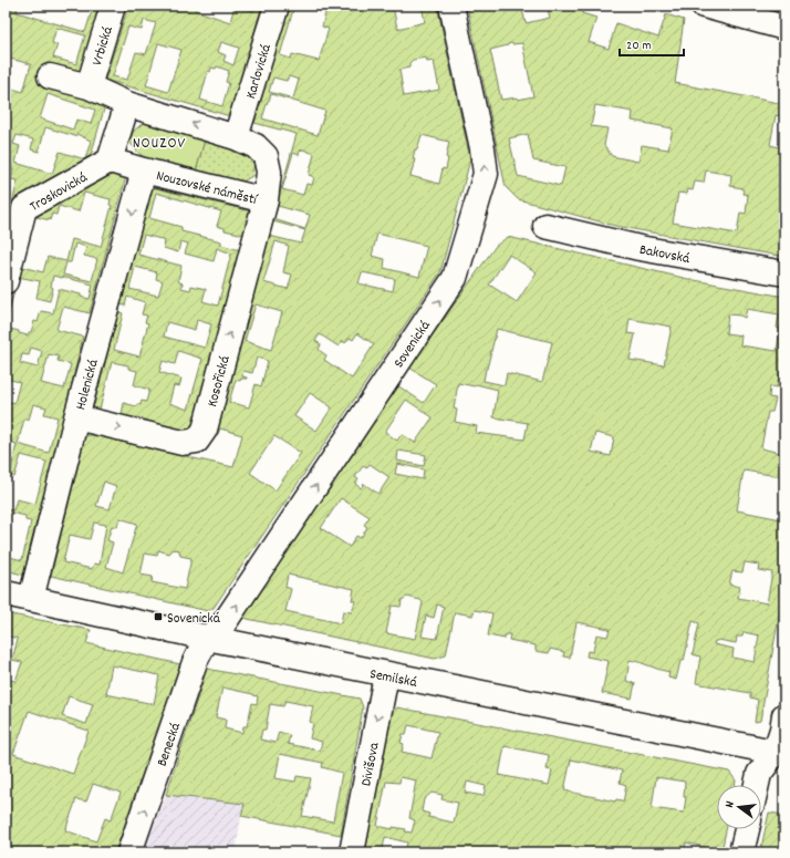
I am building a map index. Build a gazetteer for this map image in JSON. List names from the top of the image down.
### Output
{
  "streets": {
    "street": [
      "Vrbická",
      "Karlovická",
      "Nouzovské náměstí",
      "Troskovická",
      "Bakovská",
      "Sovenická",
      "Kosořická",
      "Holenická",
      "Semilská",
      "Benecká",
      "Divišova"
    ]
  },
  "crossings": [
    ["Karlovická", "Nouzovské náměstí"],
    ["Nouzovské náměstí", "Troskovická"],
    ["Nouzovské náměstí", "Kosořická"],
    ["Nouzovské náměstí", "Holenická"],
    ["Sovenická", "Semilská"],
    ["Sovenická", "Benecká"],
    ["Kosořická", "Holenická"],
    ["Holenická", "Semilská"],
    ["Semilská", "Benecká"],
    ["Semilská", "Divišova"]
  ],
  "one_way": [
    "Sovenická",
    "Holenická",
    "Benecká",
    "Divišova"
  ],
  "districts": ["NOUZOV"],
  "places": {
    "transit": ["Sovenická"]
  },
  "scale_bar": "20 m",
  "north": "left"
}
